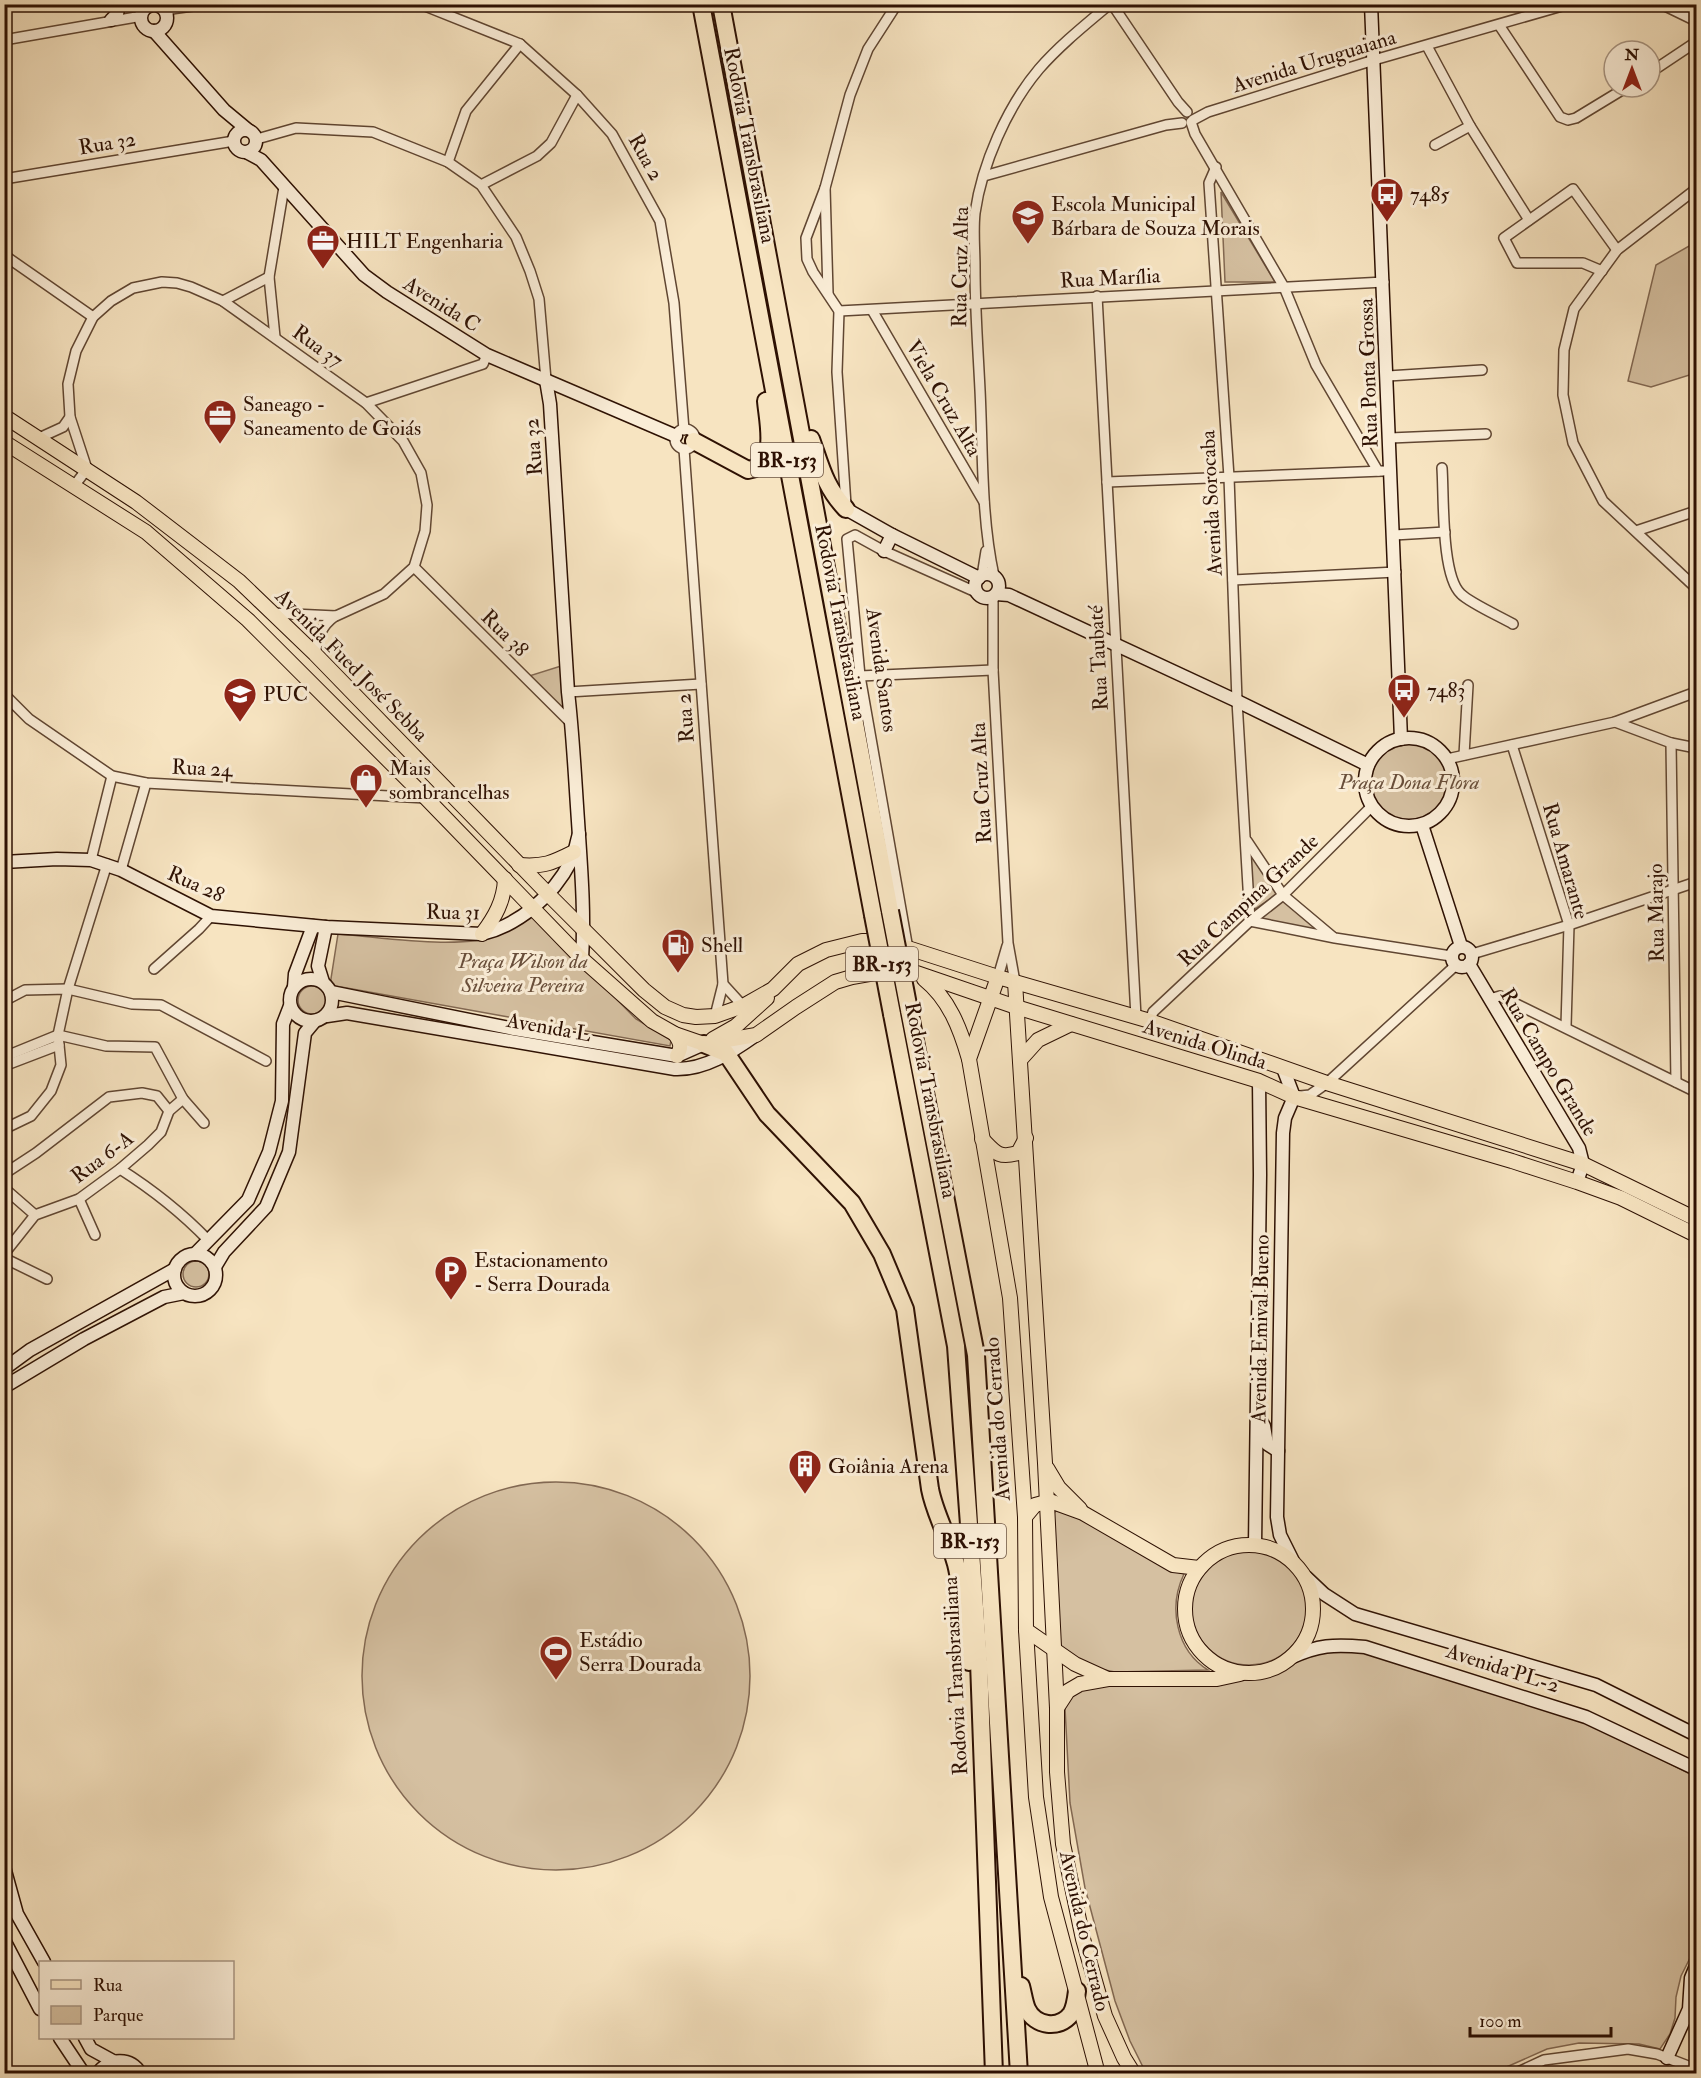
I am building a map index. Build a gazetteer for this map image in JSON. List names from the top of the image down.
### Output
{
  "streets": {
    "highway": ["Rodovia Transbrasiliana", "BR-153"],
    "main road": ["Avenida Fued José Sebba", "Avenida Olinda", "Avenida do Cerrado"],
    "street": [
      "Avenida Uruguaiana",
      "Rua 32",
      "Rua 2",
      "Rua Cruz Alta",
      "Rua Marília",
      "Avenida C",
      "Rua 37",
      "Rua Ponta Grossa",
      "Viela Cruz Alta",
      "Avenida Sorocaba",
      "Rua 38",
      "Rua Taubaté",
      "Avenida Santos",
      "Rua 24",
      "Rua Amarante",
      "Rua 28",
      "Rua Campina Grande",
      "Rua 31",
      "Rua Marajo",
      "Avenida L",
      "Rua Campo Grande",
      "Rua 6-A",
      "Avenida Emival Bueno",
      "Avenida PL-2"
    ]
  },
  "crossings": [
    ["Avenida Uruguaiana", "Rua Cruz Alta"],
    ["Avenida Uruguaiana", "Rua Ponta Grossa"],
    ["Rua 32", "Avenida C"],
    ["Rua 32", "Rua 38"],
    ["Rua 32", "Avenida Fued José Sebba"],
    ["Rua 32", "Rua 31"],
    ["Rua 2", "Avenida Fued José Sebba"],
    ["Rua Cruz Alta", "Rua Marília"],
    ["Rua Cruz Alta", "Viela Cruz Alta"],
    ["Rua Cruz Alta", "Avenida Santos"],
    ["Rua Cruz Alta", "Avenida Olinda"],
    ["Rua Cruz Alta", "Avenida do Cerrado"],
    ["Rua Marília", "Rua Ponta Grossa"],
    ["Rua Marília", "Viela Cruz Alta"],
    ["Rua Marília", "Avenida Sorocaba"],
    ["Rua Marília", "Rua Taubaté"],
    ["Rua 37", "Rua 38"],
    ["Rua 37", "Avenida Fued José Sebba"],
    ["Rua Ponta Grossa", "Avenida Santos"],
    ["Rua Ponta Grossa", "Rua Campina Grande"],
    ["Avenida Sorocaba", "Avenida Santos"],
    ["Avenida Sorocaba", "Rua Campina Grande"],
    ["Rua Taubaté", "Avenida Santos"],
    ["Rua Taubaté", "Avenida Olinda"],
    ["Avenida Fued José Sebba", "Rua 24"],
    ["Avenida Fued José Sebba", "Rua 31"],
    ["Avenida Fued José Sebba", "Avenida Olinda"],
    ["Avenida Santos", "Rua Campina Grande"],
    ["Avenida Santos", "Avenida Olinda"],
    ["Rua 28", "Rua 31"],
    ["Rua Campina Grande", "Avenida Olinda"],
    ["Avenida L", "Avenida Olinda"],
    ["Avenida Olinda", "Rua Campo Grande"],
    ["Avenida Olinda", "Avenida Emival Bueno"],
    ["Avenida Olinda", "Avenida do Cerrado"],
    ["Avenida Emival Bueno", "Avenida PL-2"]
  ],
  "parks": ["Praça Dona Flora", "Praça Wilson da Silveira Pereira"],
  "places": {
    "bus stop": ["7485", "7483"],
    "school or university": ["Escola Municipal Bárbara de Souza Morais", "PUC"],
    "office": ["HILT Engenharia", "Saneago - Saneamento de Goiás"],
    "shop": ["Mais sombrancelhas"],
    "fuel station": ["Shell"],
    "parking": ["Estacionamento - Serra Dourada"],
    "building": ["Goiânia Arena"],
    "sports": ["Estádio Serra Dourada"]
  },
  "legend": ["Rua", "Parque"],
  "scale_bar": "100 m",
  "north": "top"
}
